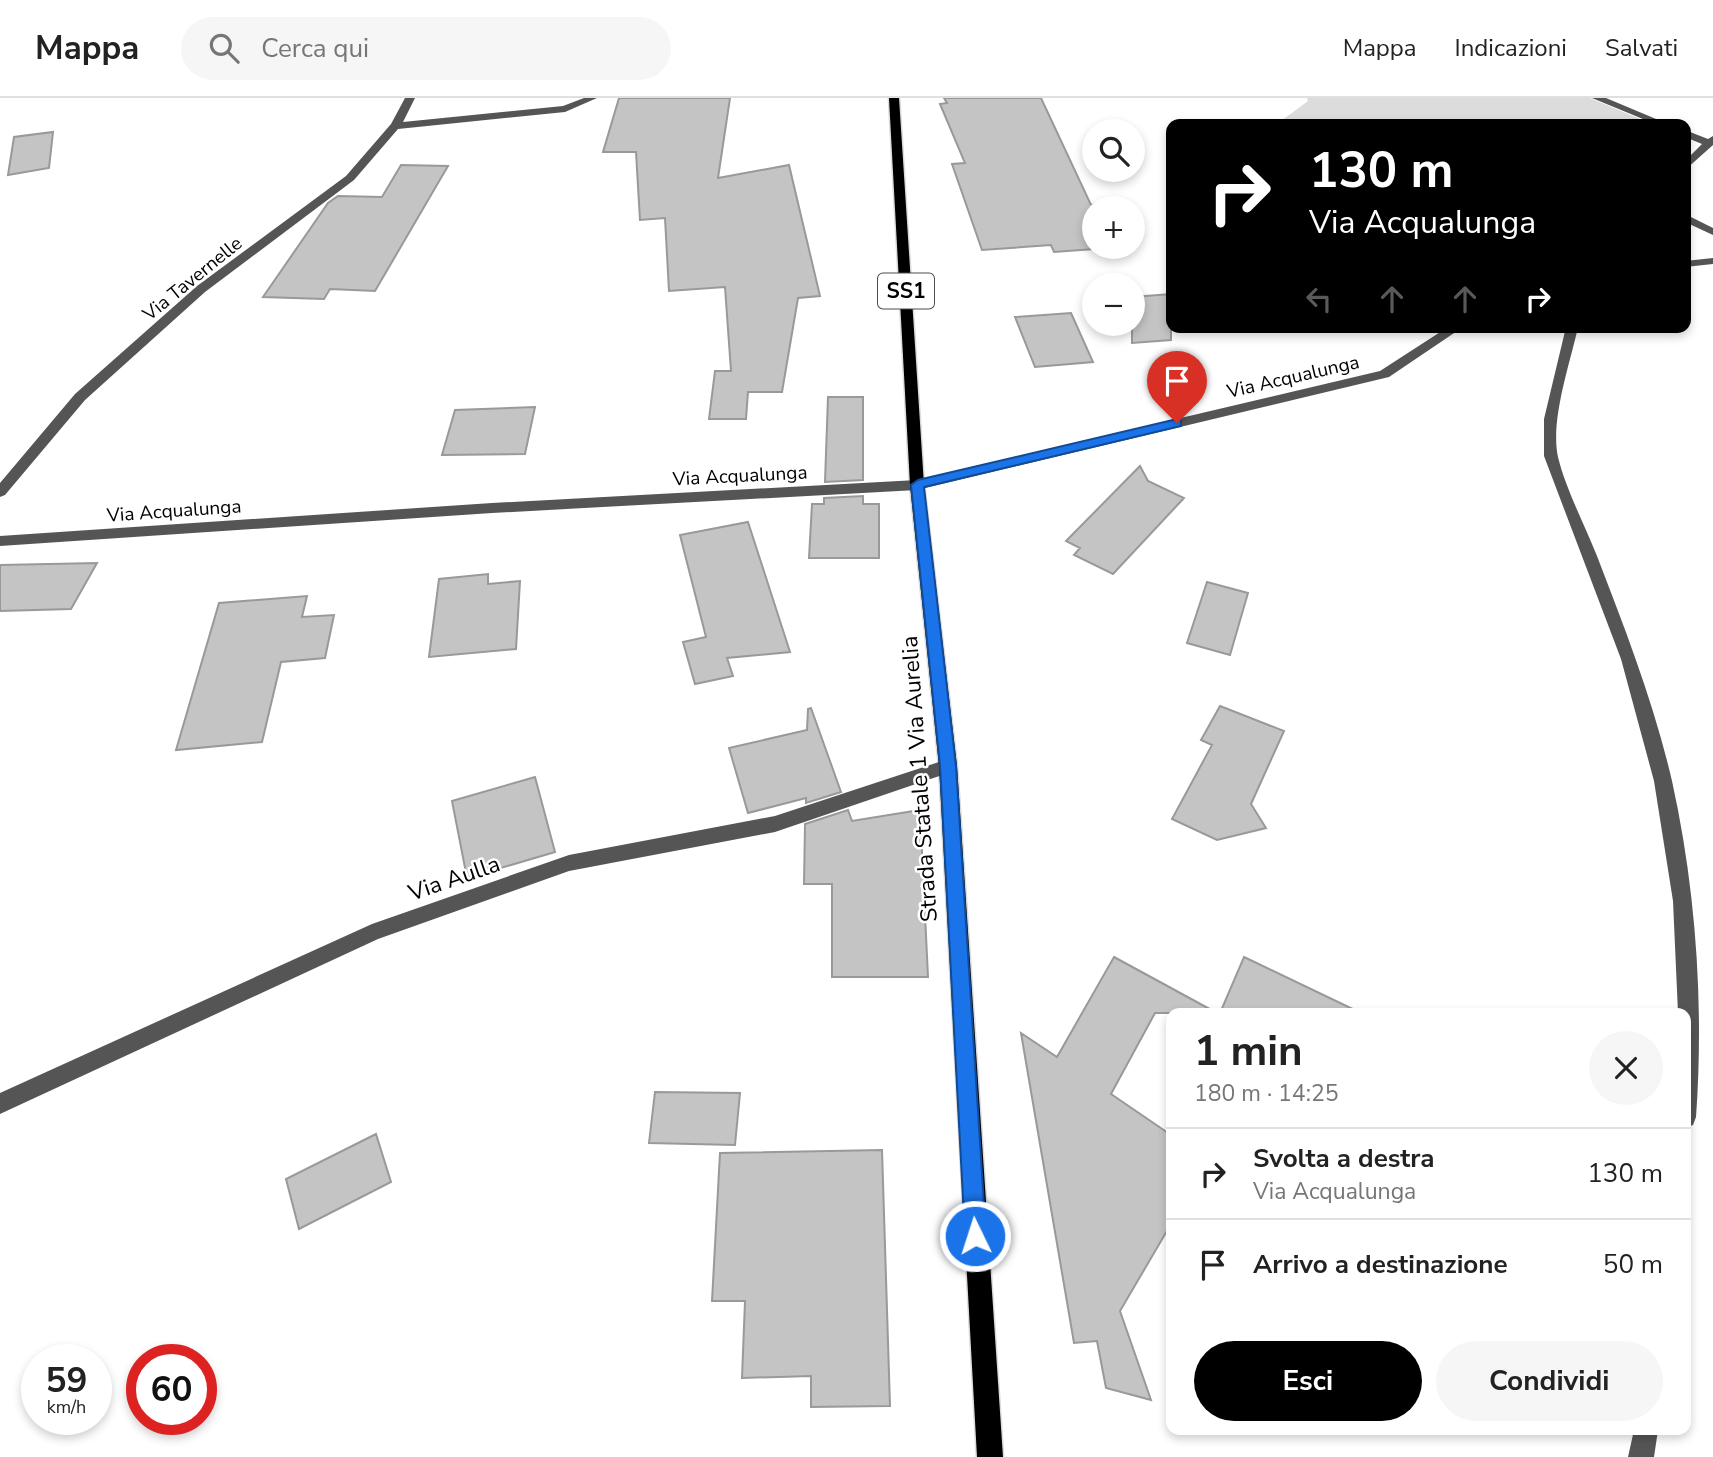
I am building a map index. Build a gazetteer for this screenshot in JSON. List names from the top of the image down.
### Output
{
  "streets": {
    "main road": ["SS1", "Strada Statale 1 Via Aurelia"],
    "street": ["Via Tavernelle", "Via Acqualunga", "Via Aulla"]
  },
  "crossings": [
    ["Via Acqualunga", "Strada Statale 1 Via Aurelia"],
    ["Strada Statale 1 Via Aurelia", "Via Aulla"]
  ],
  "page": {
    "header": "Mappa",
    "search": "Cerca qui",
    "nav": ["Mappa", "Indicazioni", "Salvati"],
    "map_buttons": ["+", "−"],
    "turn": ["130 m", "Via Acqualunga"],
    "heading": ["1 min", "180 m · 14:25"],
    "list": [
      {
        "name": "Svolta a destra",
        "note": "Via Acqualunga",
        "value": "130 m"
      },
      {
        "name": "Arrivo a destinazione",
        "value": "50 m"
      }
    ],
    "buttons": ["Esci", "Condividi"],
    "speed": "59 km/h",
    "limit": "60"
  }
}
